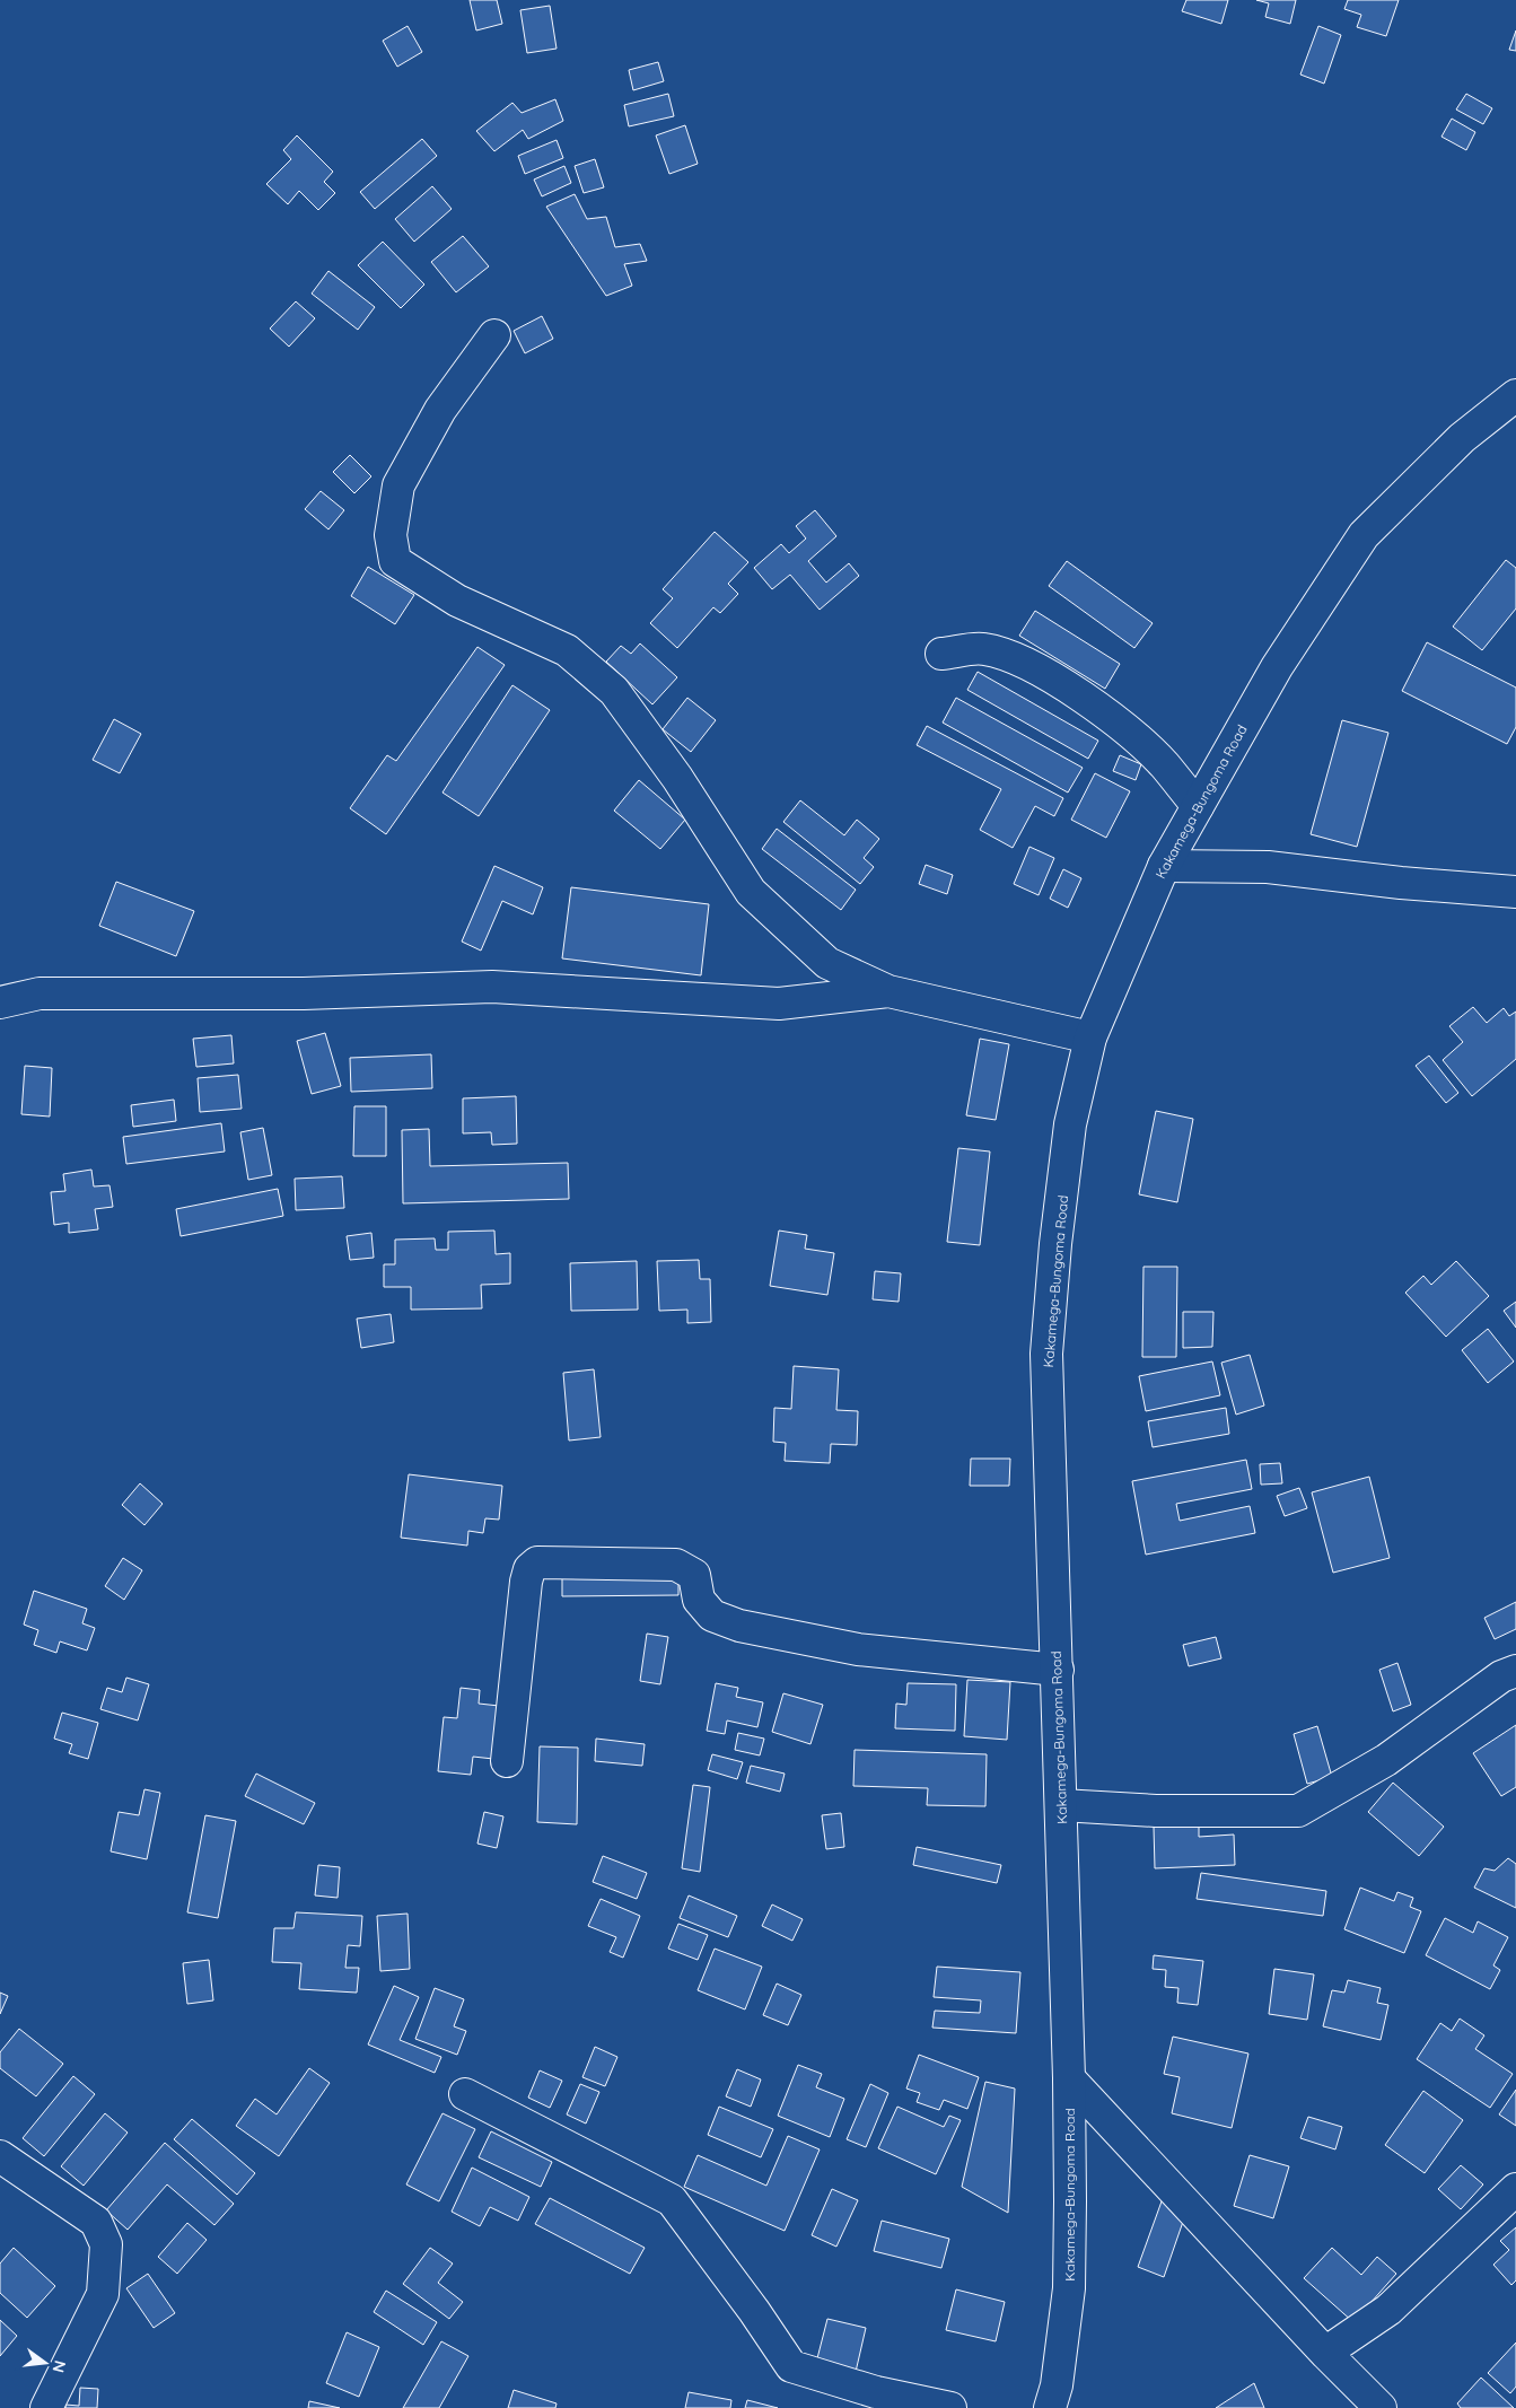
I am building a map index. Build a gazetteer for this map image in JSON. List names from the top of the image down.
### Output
{
  "streets": {
    "street": ["Kakamega-Bungoma Road"]
  },
  "north": "right"
}
